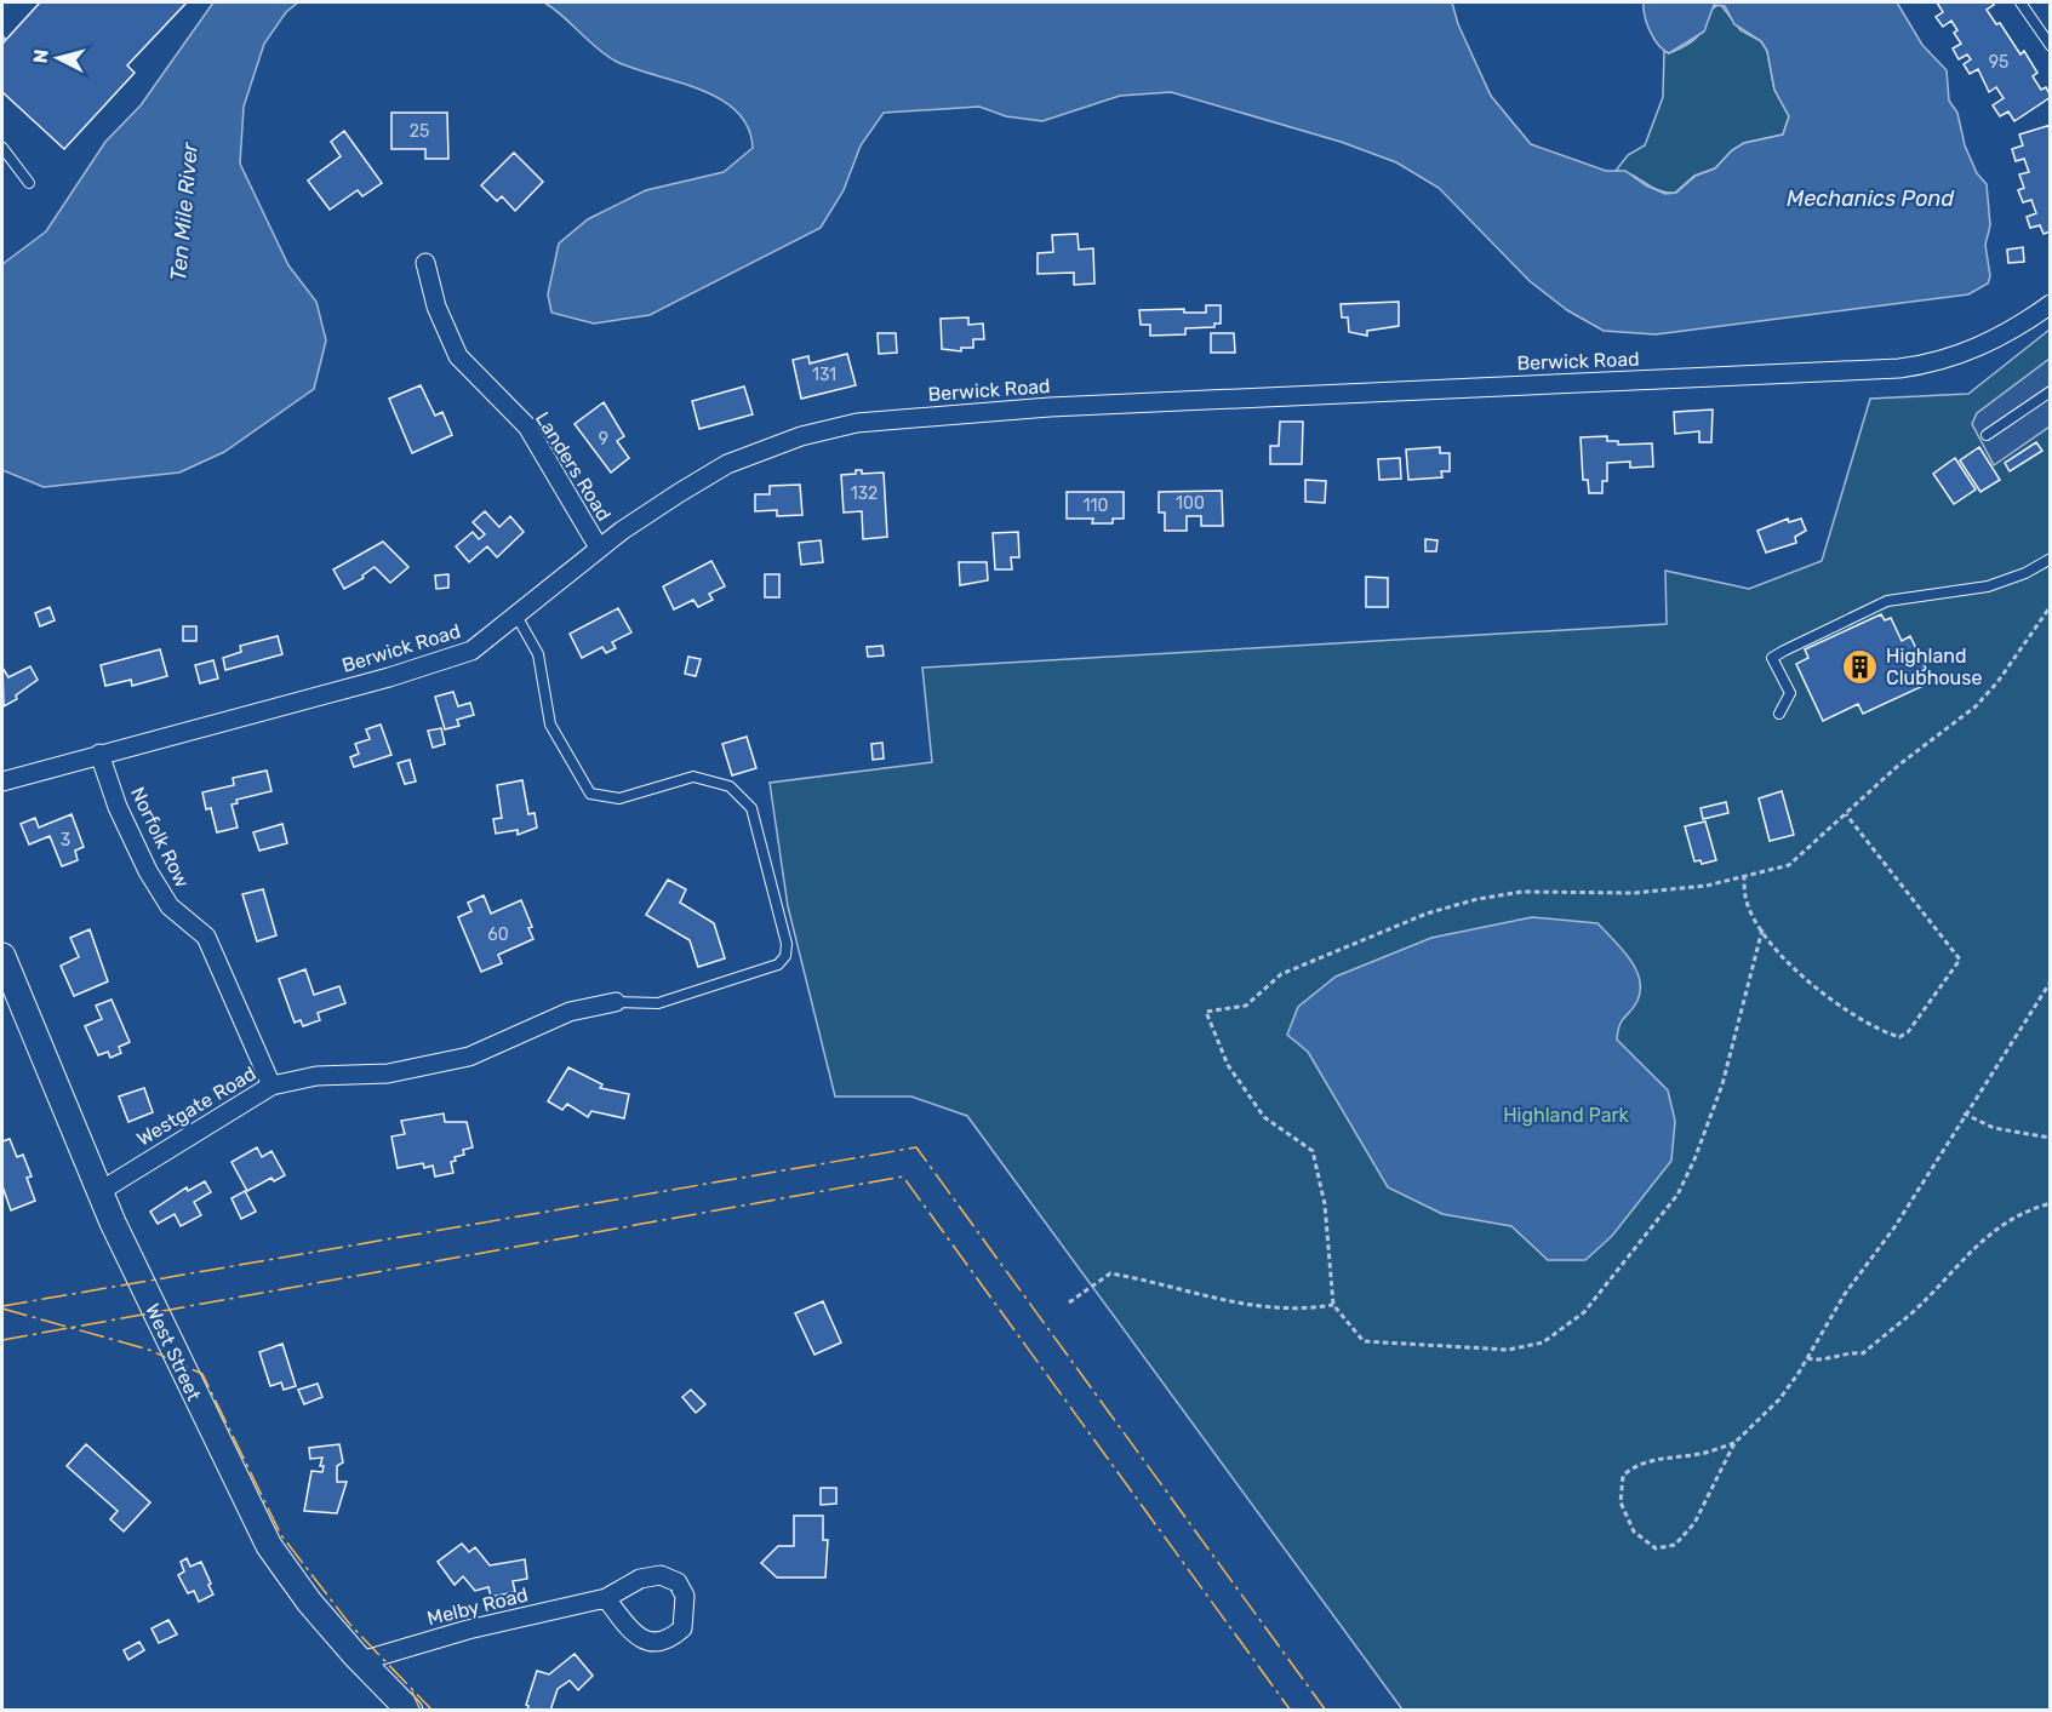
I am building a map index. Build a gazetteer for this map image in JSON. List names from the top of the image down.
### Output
{
  "streets": {
    "main road": ["West Street"],
    "street": [
      "Berwick Road",
      "Landers Road",
      "Norfolk Row",
      "Westgate Road",
      "Melby Road"
    ]
  },
  "crossings": [
    ["Berwick Road", "Landers Road"],
    ["Berwick Road", "Norfolk Row"],
    ["Norfolk Row", "Westgate Road"],
    ["Westgate Road", "West Street"],
    ["West Street", "Melby Road"]
  ],
  "water": ["Mechanics Pond", "Ten Mile River"],
  "parks": ["Highland Park"],
  "places": {
    "building": ["Highland Clubhouse"]
  },
  "house_numbers": [
    "95",
    "25",
    "131",
    "9",
    "132",
    "100",
    "110",
    "3",
    "60"
  ],
  "north": "left"
}
